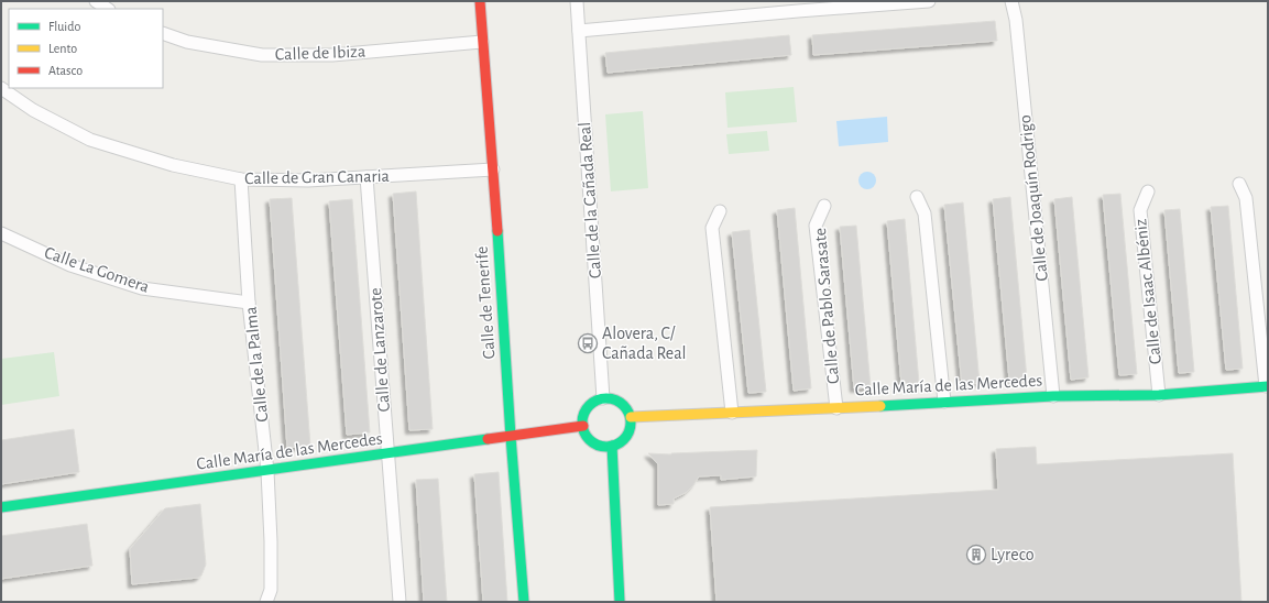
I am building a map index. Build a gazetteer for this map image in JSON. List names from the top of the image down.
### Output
{
  "streets": {
    "street": [
      "Calle de Ibiza",
      "Calle de Gran Canaria",
      "Calle de Joaquín Rodrigo",
      "Calle de la Cañada Real",
      "Calle La Gomera",
      "Calle de Isaac Albéniz",
      "Calle de Tenerife",
      "Calle de Pablo Sarasate",
      "Calle de Lanzarote",
      "Calle de la Palma",
      "Calle María de las Mercedes"
    ]
  },
  "crossings": [
    ["Calle de Ibiza", "Calle de Tenerife"],
    ["Calle de Gran Canaria", "Calle de Tenerife"],
    ["Calle de Gran Canaria", "Calle de Lanzarote"],
    ["Calle de Gran Canaria", "Calle de la Palma"],
    ["Calle de Joaquín Rodrigo", "Calle María de las Mercedes"],
    ["Calle de la Cañada Real", "Calle María de las Mercedes"],
    ["Calle La Gomera", "Calle de la Palma"],
    ["Calle de Isaac Albéniz", "Calle María de las Mercedes"],
    ["Calle de Tenerife", "Calle María de las Mercedes"],
    ["Calle de Pablo Sarasate", "Calle María de las Mercedes"],
    ["Calle de Lanzarote", "Calle María de las Mercedes"],
    ["Calle de la Palma", "Calle María de las Mercedes"]
  ],
  "places": {
    "bus stop": ["Alovera, C/ Cañada Real"],
    "building": ["Lyreco"]
  },
  "legend": ["Fluido", "Lento", "Atasco"]
}
